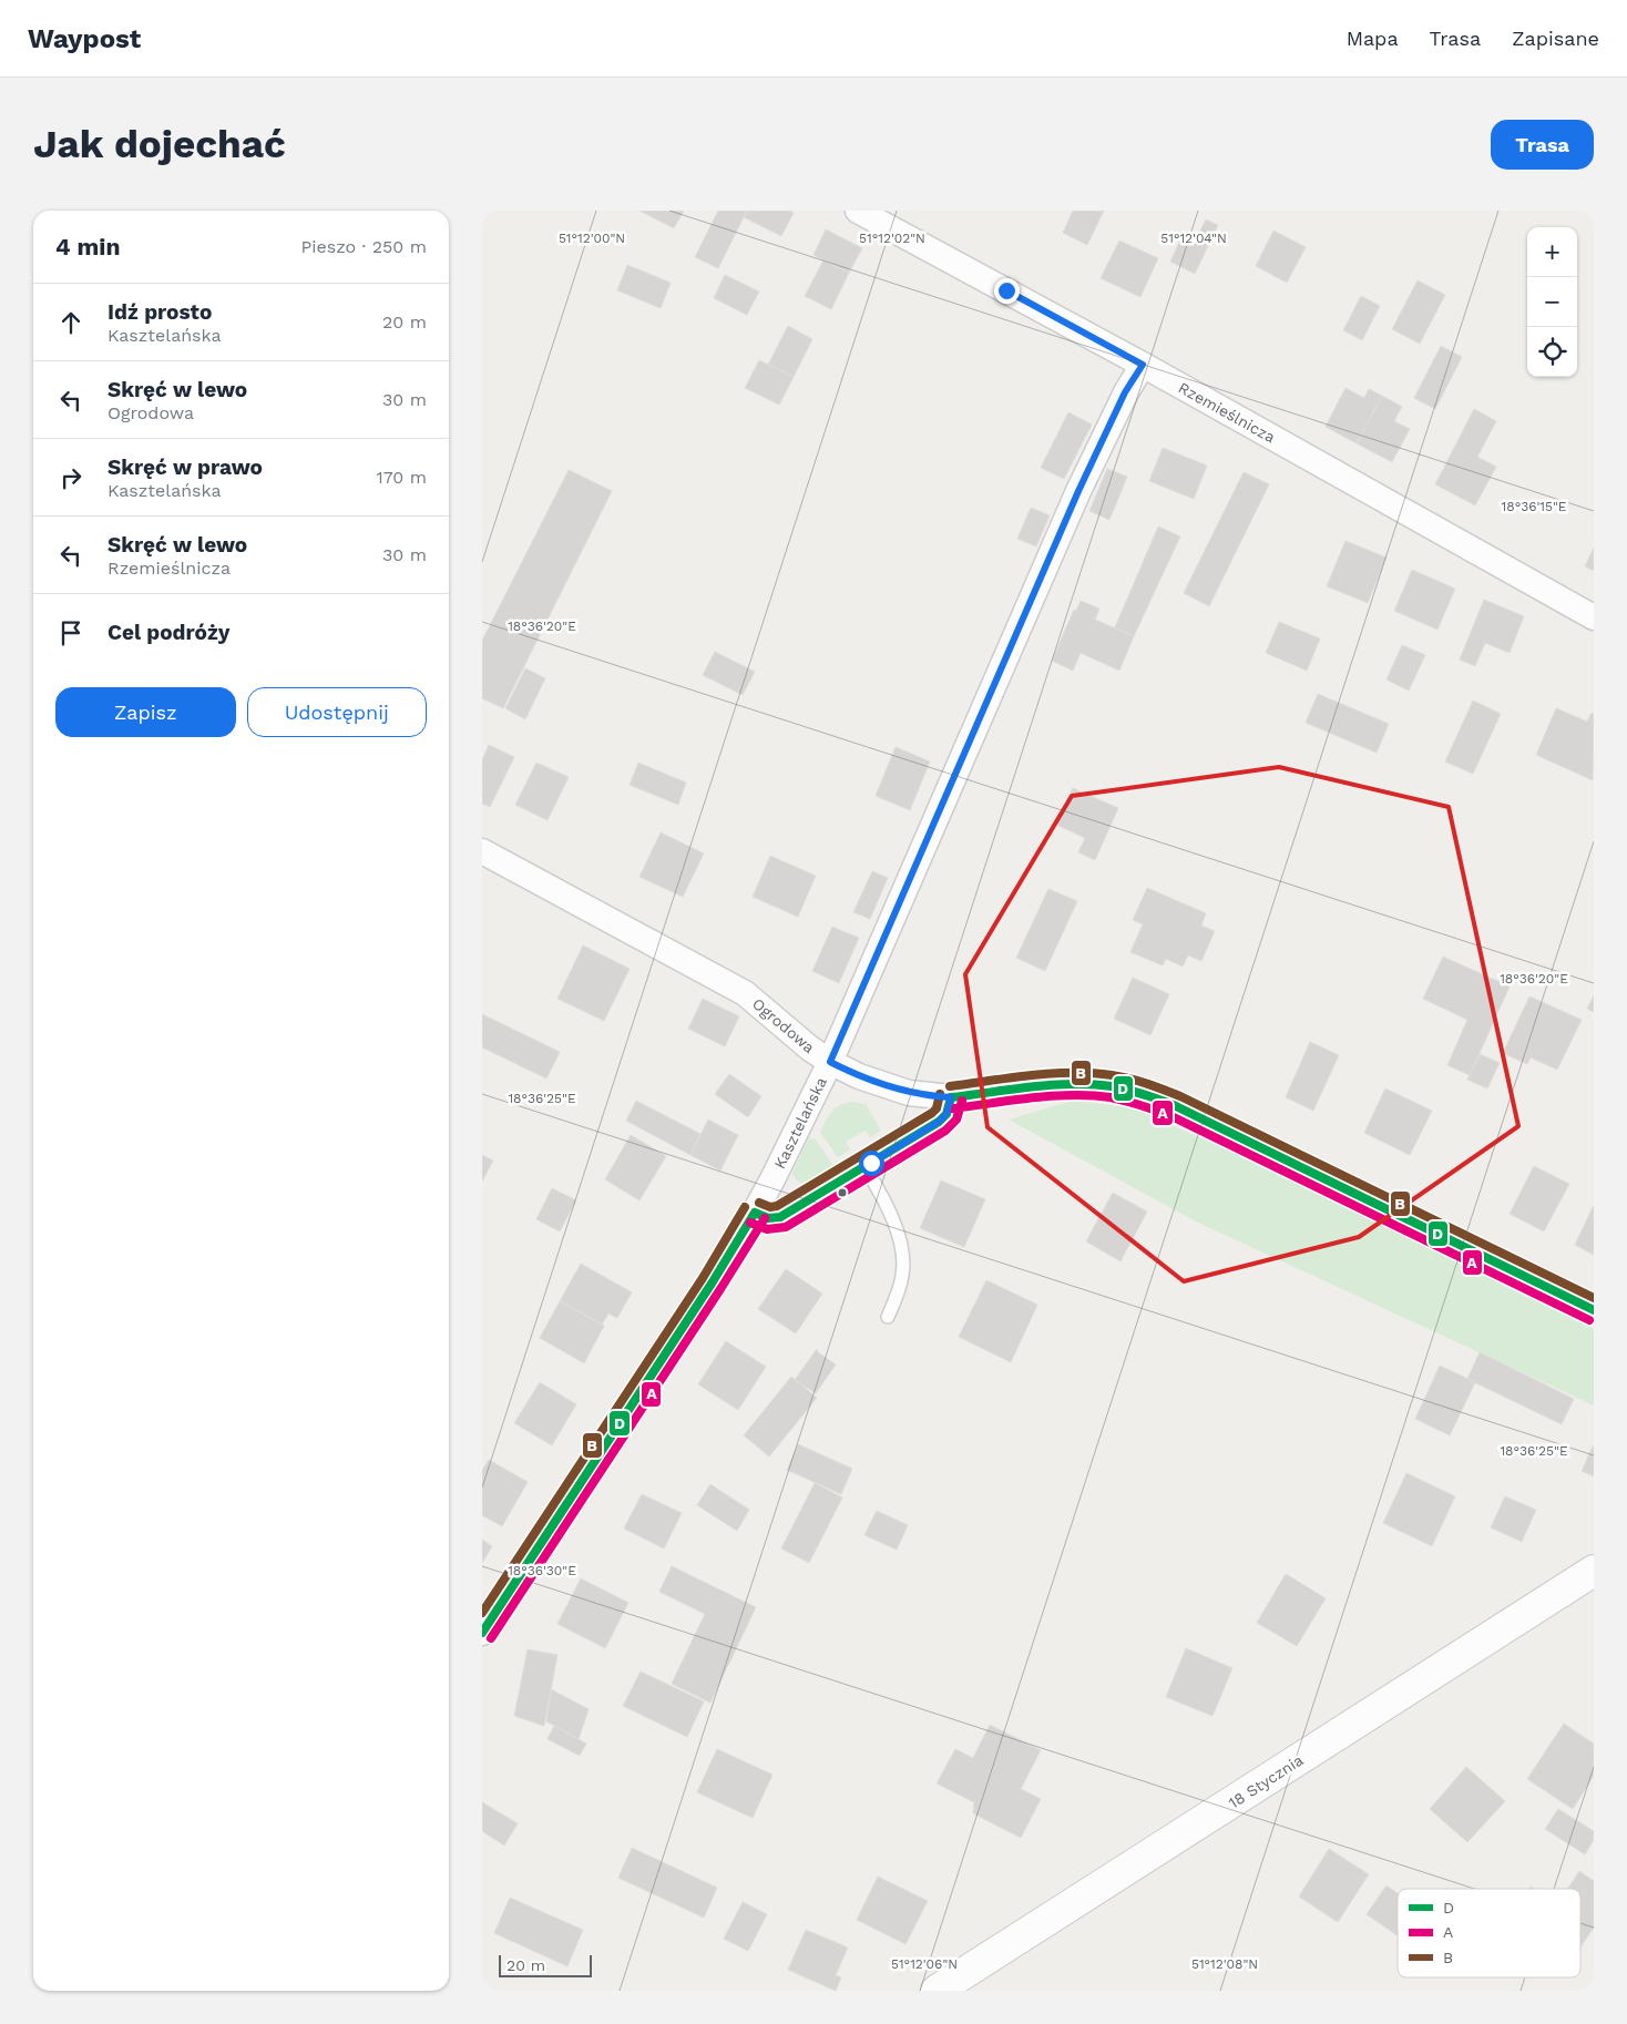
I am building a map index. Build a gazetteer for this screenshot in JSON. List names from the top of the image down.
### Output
{
  "streets": {
    "main road": ["18 Stycznia"],
    "street": ["Rzemieślnicza", "Ogrodowa", "Kasztelańska"]
  },
  "crossings": [
    ["Rzemieślnicza", "Kasztelańska"],
    ["Ogrodowa", "Kasztelańska"]
  ],
  "lines": ["transit line B", "transit line D", "transit line A"],
  "legend": ["D", "A", "B"],
  "scale_bar": "20 m",
  "page": {
    "header": "Waypost",
    "nav": ["Mapa", "Trasa", "Zapisane"],
    "buttons": [
      "Trasa",
      ["Zapisz", "Udostępnij"]
    ],
    "title": "Jak dojechać",
    "heading": ["4 min", "Pieszo · 250 m"],
    "map_buttons": ["+", "−"],
    "list": [
      ["Idź prosto", "Kasztelańska", "20 m"],
      ["Skręć w lewo", "Ogrodowa", "30 m"],
      ["Skręć w prawo", "Kasztelańska", "170 m"],
      ["Skręć w lewo", "Rzemieślnicza", "30 m"],
      "Cel podróży"
    ],
    "scale": "20 m"
  },
  "coordinates": [
    "51°12'00\"N",
    "51°12'02\"N",
    "51°12'04\"N",
    "18°36'15\"E",
    "18°36'20\"E",
    "18°36'25\"E",
    "18°36'30\"E",
    "51°12'06\"N",
    "51°12'08\"N"
  ]
}
